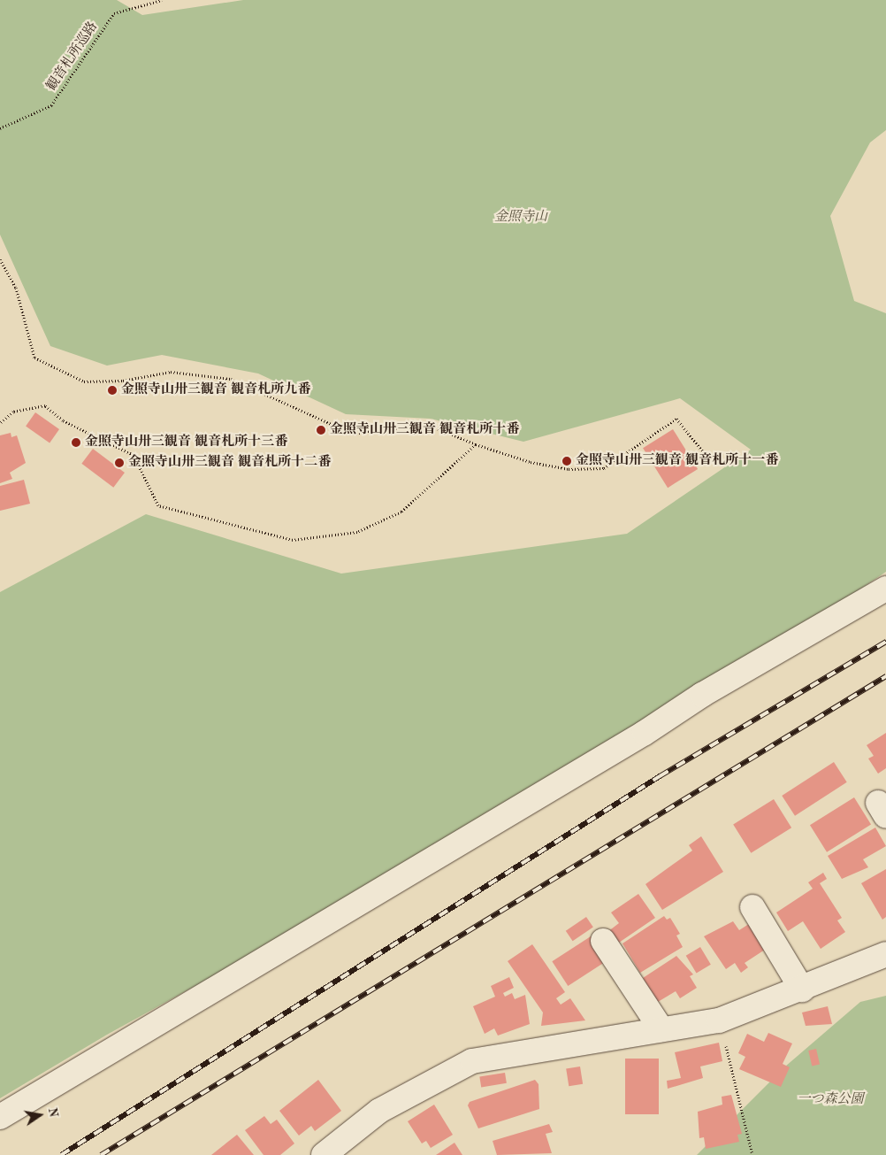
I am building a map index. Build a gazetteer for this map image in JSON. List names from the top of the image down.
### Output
{
  "streets": {
    "path": ["観音札所巡路"]
  },
  "parks": ["金照寺山", "一つ森公園"],
  "places": [
    "金照寺山卅三観音 観音札所九番",
    "金照寺山卅三観音 観音札所十番",
    "金照寺山卅三観音 観音札所十三番",
    "金照寺山卅三観音 観音札所十一番",
    "金照寺山卅三観音 観音札所十二番"
  ],
  "north": "right"
}
